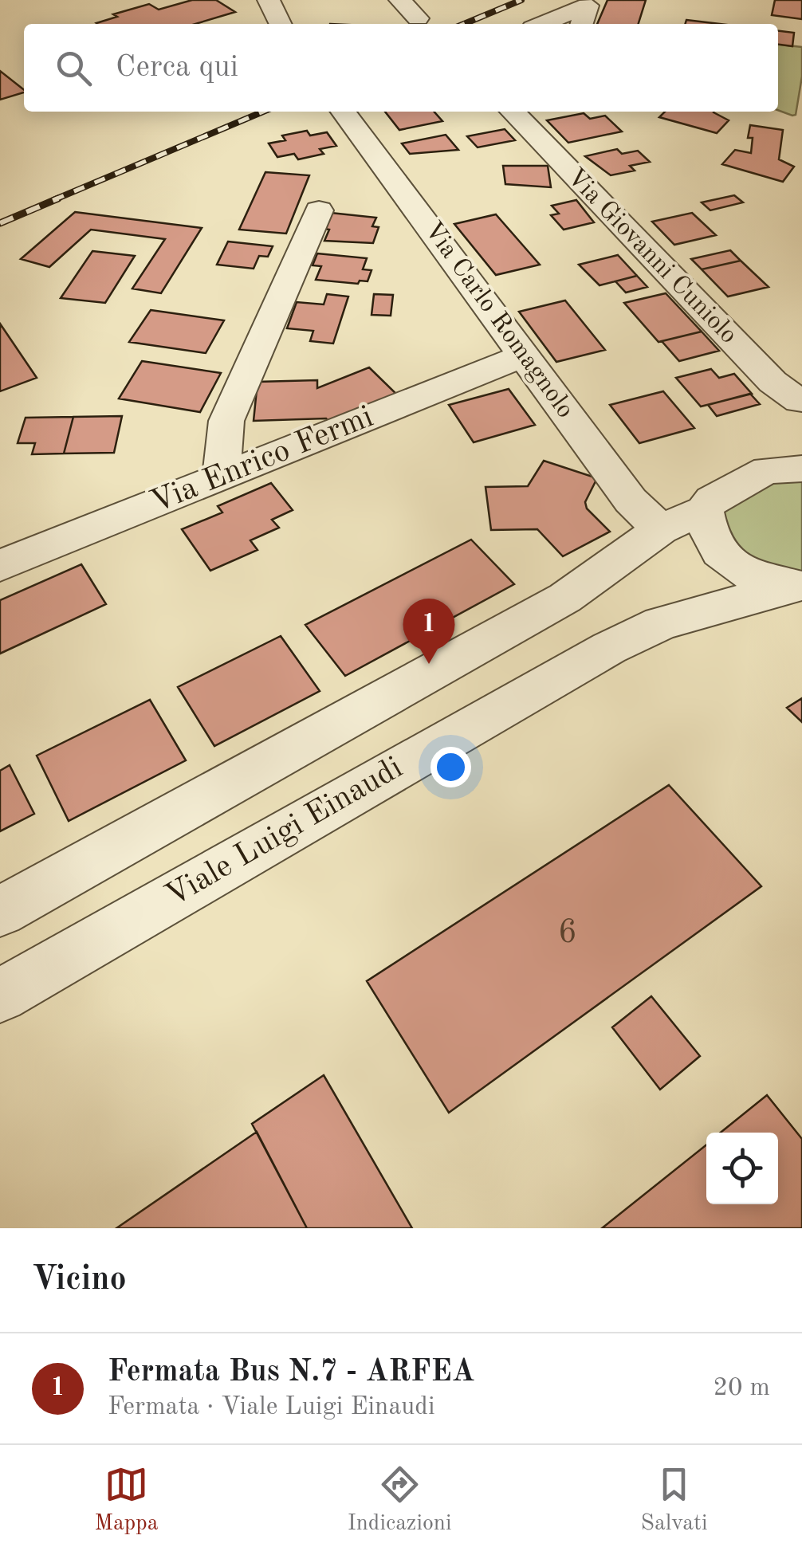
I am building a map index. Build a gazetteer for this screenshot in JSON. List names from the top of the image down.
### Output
{
  "streets": {
    "street": [
      "Via Giovanni Cuniolo",
      "Via Carlo Romagnolo",
      "Via Enrico Fermi",
      "Viale Luigi Einaudi"
    ]
  },
  "crossings": [
    ["Via Carlo Romagnolo", "Via Enrico Fermi"]
  ],
  "house_numbers": ["6"],
  "page": {
    "search": "Cerca qui",
    "pins": "1",
    "heading": "Vicino",
    "list": [
      {
        "mark": "1",
        "name": "Fermata Bus N.7 - ARFEA",
        "note": "Fermata · Viale Luigi Einaudi",
        "value": "20 m"
      }
    ],
    "nav": ["Mappa", "Indicazioni", "Salvati"]
  }
}
